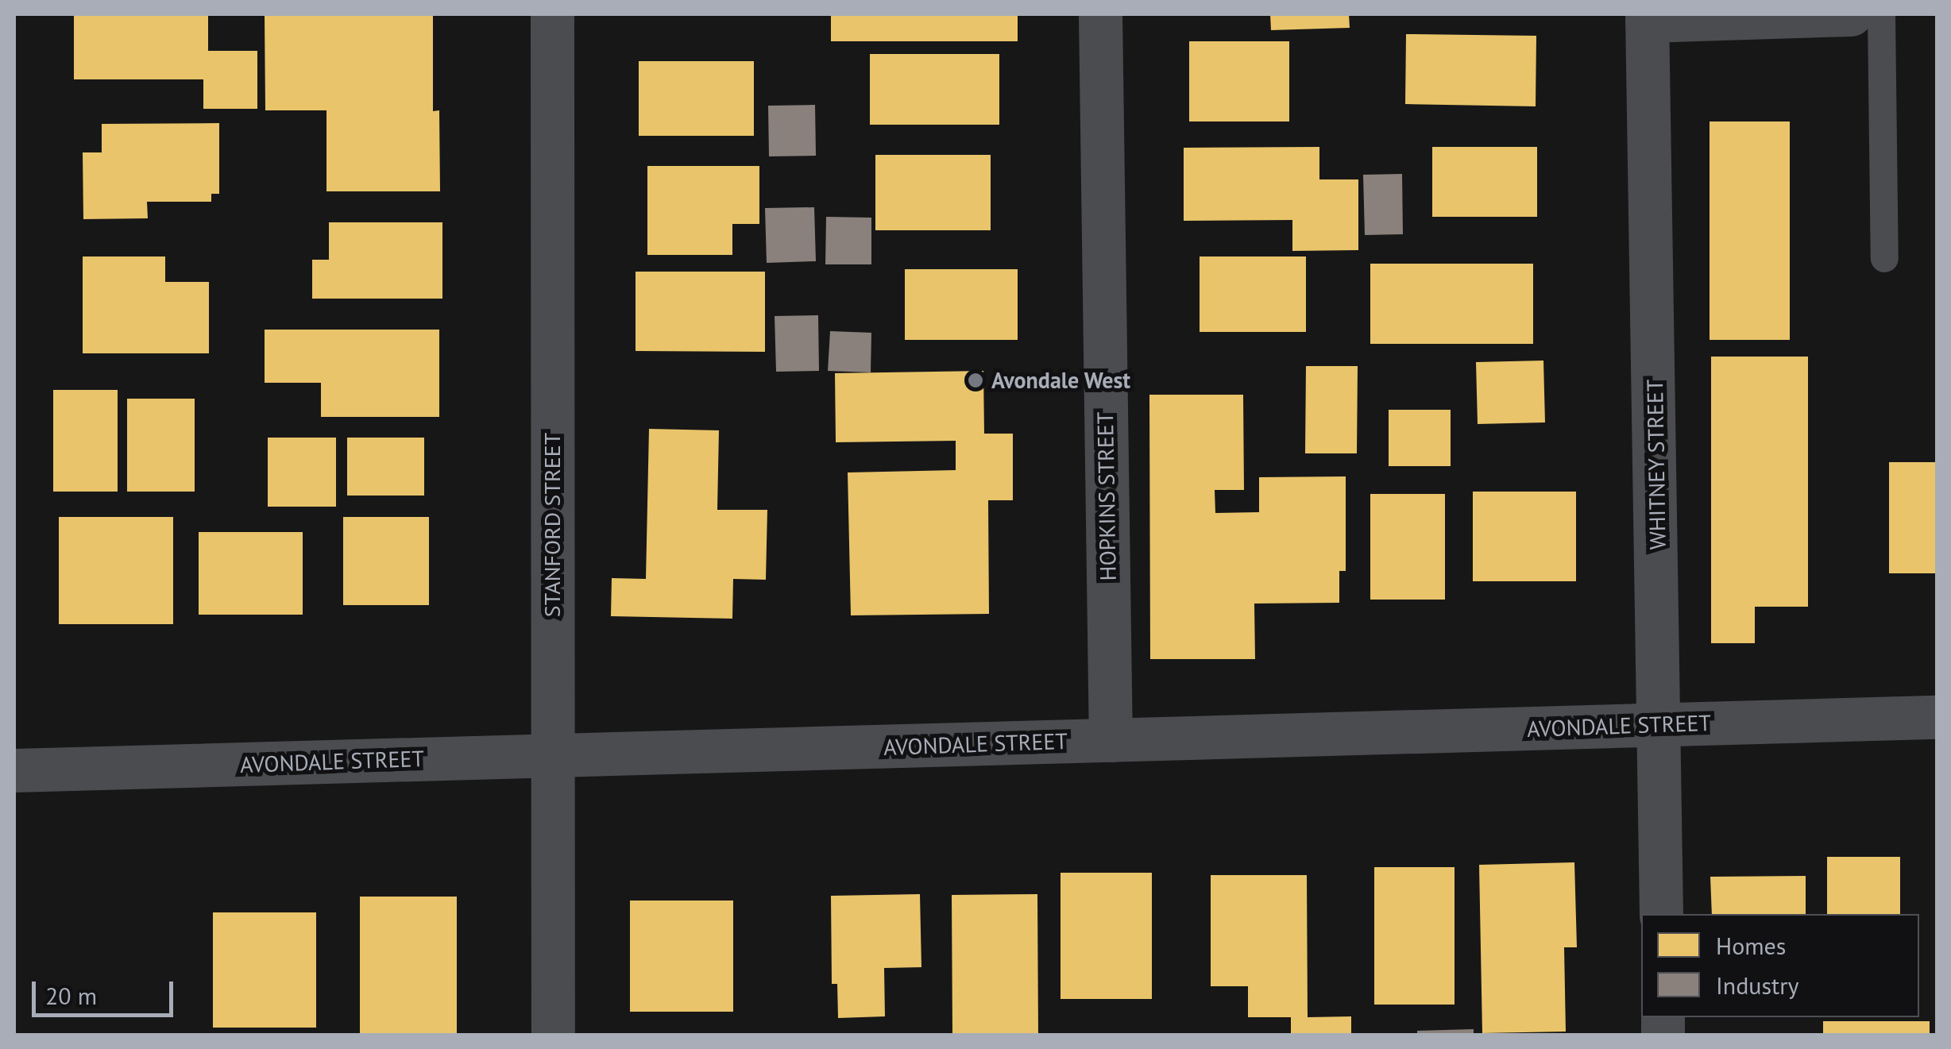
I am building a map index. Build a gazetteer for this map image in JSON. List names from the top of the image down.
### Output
{
  "streets": {
    "street": [
      "WHITNEY STREET",
      "HOPKINS STREET",
      "STANFORD STREET",
      "AVONDALE STREET"
    ]
  },
  "crossings": [
    ["WHITNEY STREET", "AVONDALE STREET"],
    ["HOPKINS STREET", "AVONDALE STREET"],
    ["STANFORD STREET", "AVONDALE STREET"]
  ],
  "places": ["Avondale West"],
  "legend": ["Homes", "Industry"],
  "scale_bar": "20 m"
}
